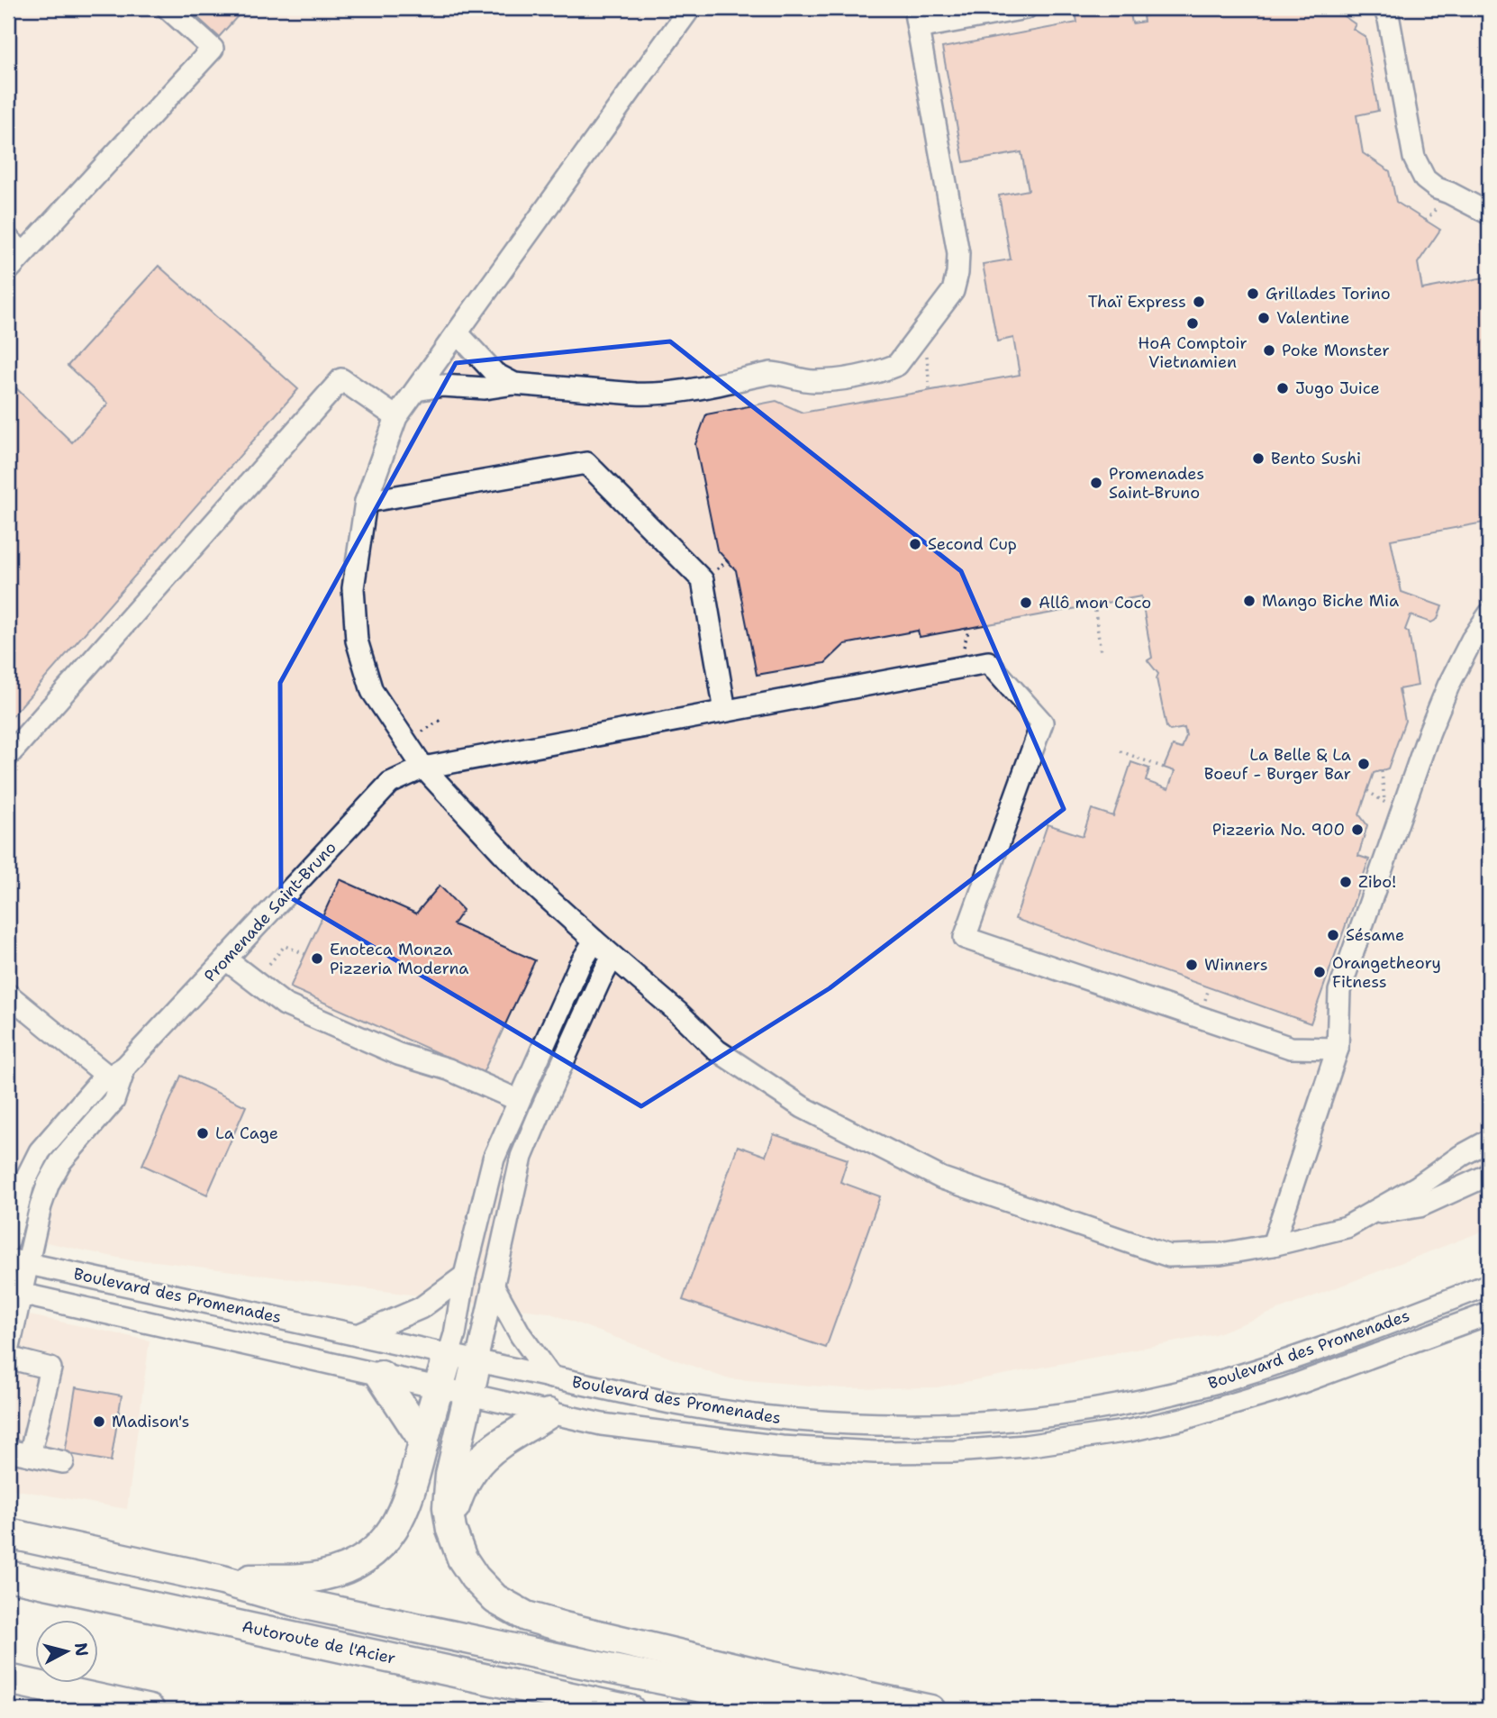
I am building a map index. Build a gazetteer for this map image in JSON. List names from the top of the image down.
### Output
{
  "streets": {
    "highway": ["Autoroute de l'Acier"],
    "street": ["Promenade Saint-Bruno", "Boulevard des Promenades"]
  },
  "crossings": [
    ["Promenade Saint-Bruno", "Boulevard des Promenades"]
  ],
  "places": [
    "Grillades Torino",
    "Thaï Express",
    "Valentine",
    "HoA Comptoir Vietnamien",
    "Poke Monster",
    "Jugo Juice",
    "Bento Sushi",
    "Promenades Saint-Bruno",
    "Second Cup",
    "Mango Biche Mia",
    "Allô mon Coco",
    "La Belle & La Boeuf - Burger Bar",
    "Pizzeria No. 900",
    "Zibo!",
    "Sésame",
    "Enoteca Monza Pizzeria Moderna",
    "Winners",
    "Orangetheory Fitness",
    "La Cage",
    "Madison's"
  ],
  "north": "right"
}
